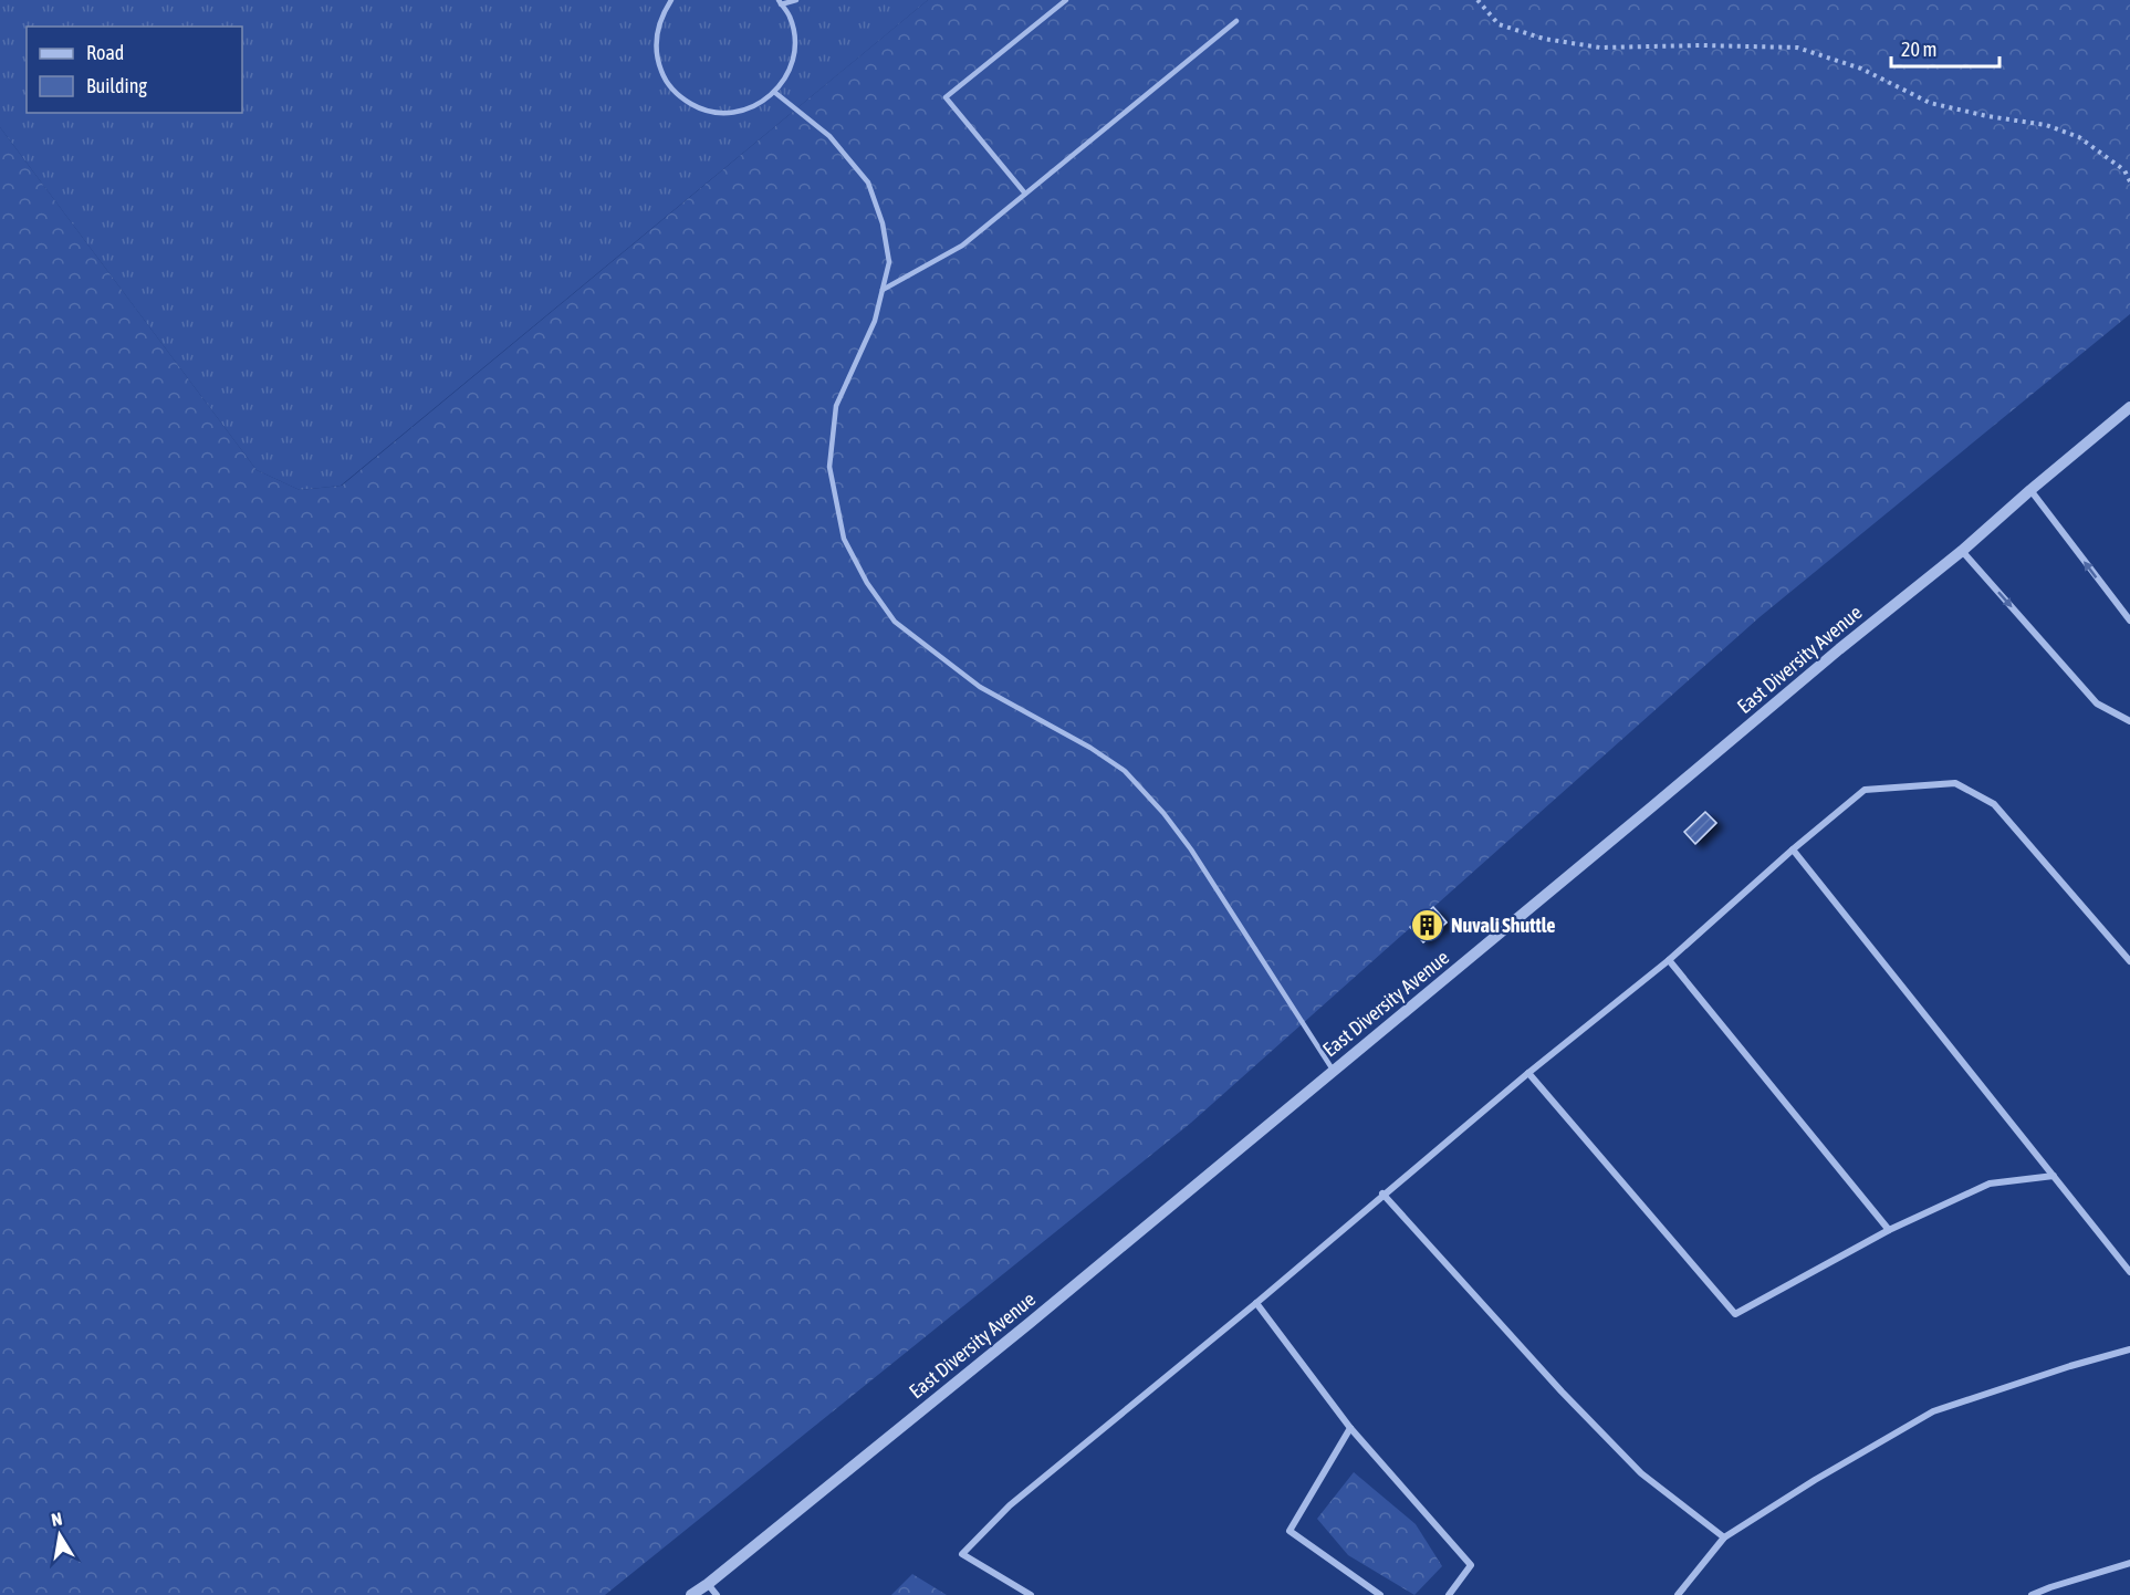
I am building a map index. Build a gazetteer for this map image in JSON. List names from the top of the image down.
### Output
{
  "streets": {
    "street": ["East Diversity Avenue"]
  },
  "places": {
    "building": ["Nuvali Shuttle"]
  },
  "legend": ["Road", "Building"],
  "scale_bar": "20 m",
  "north": "top"
}
